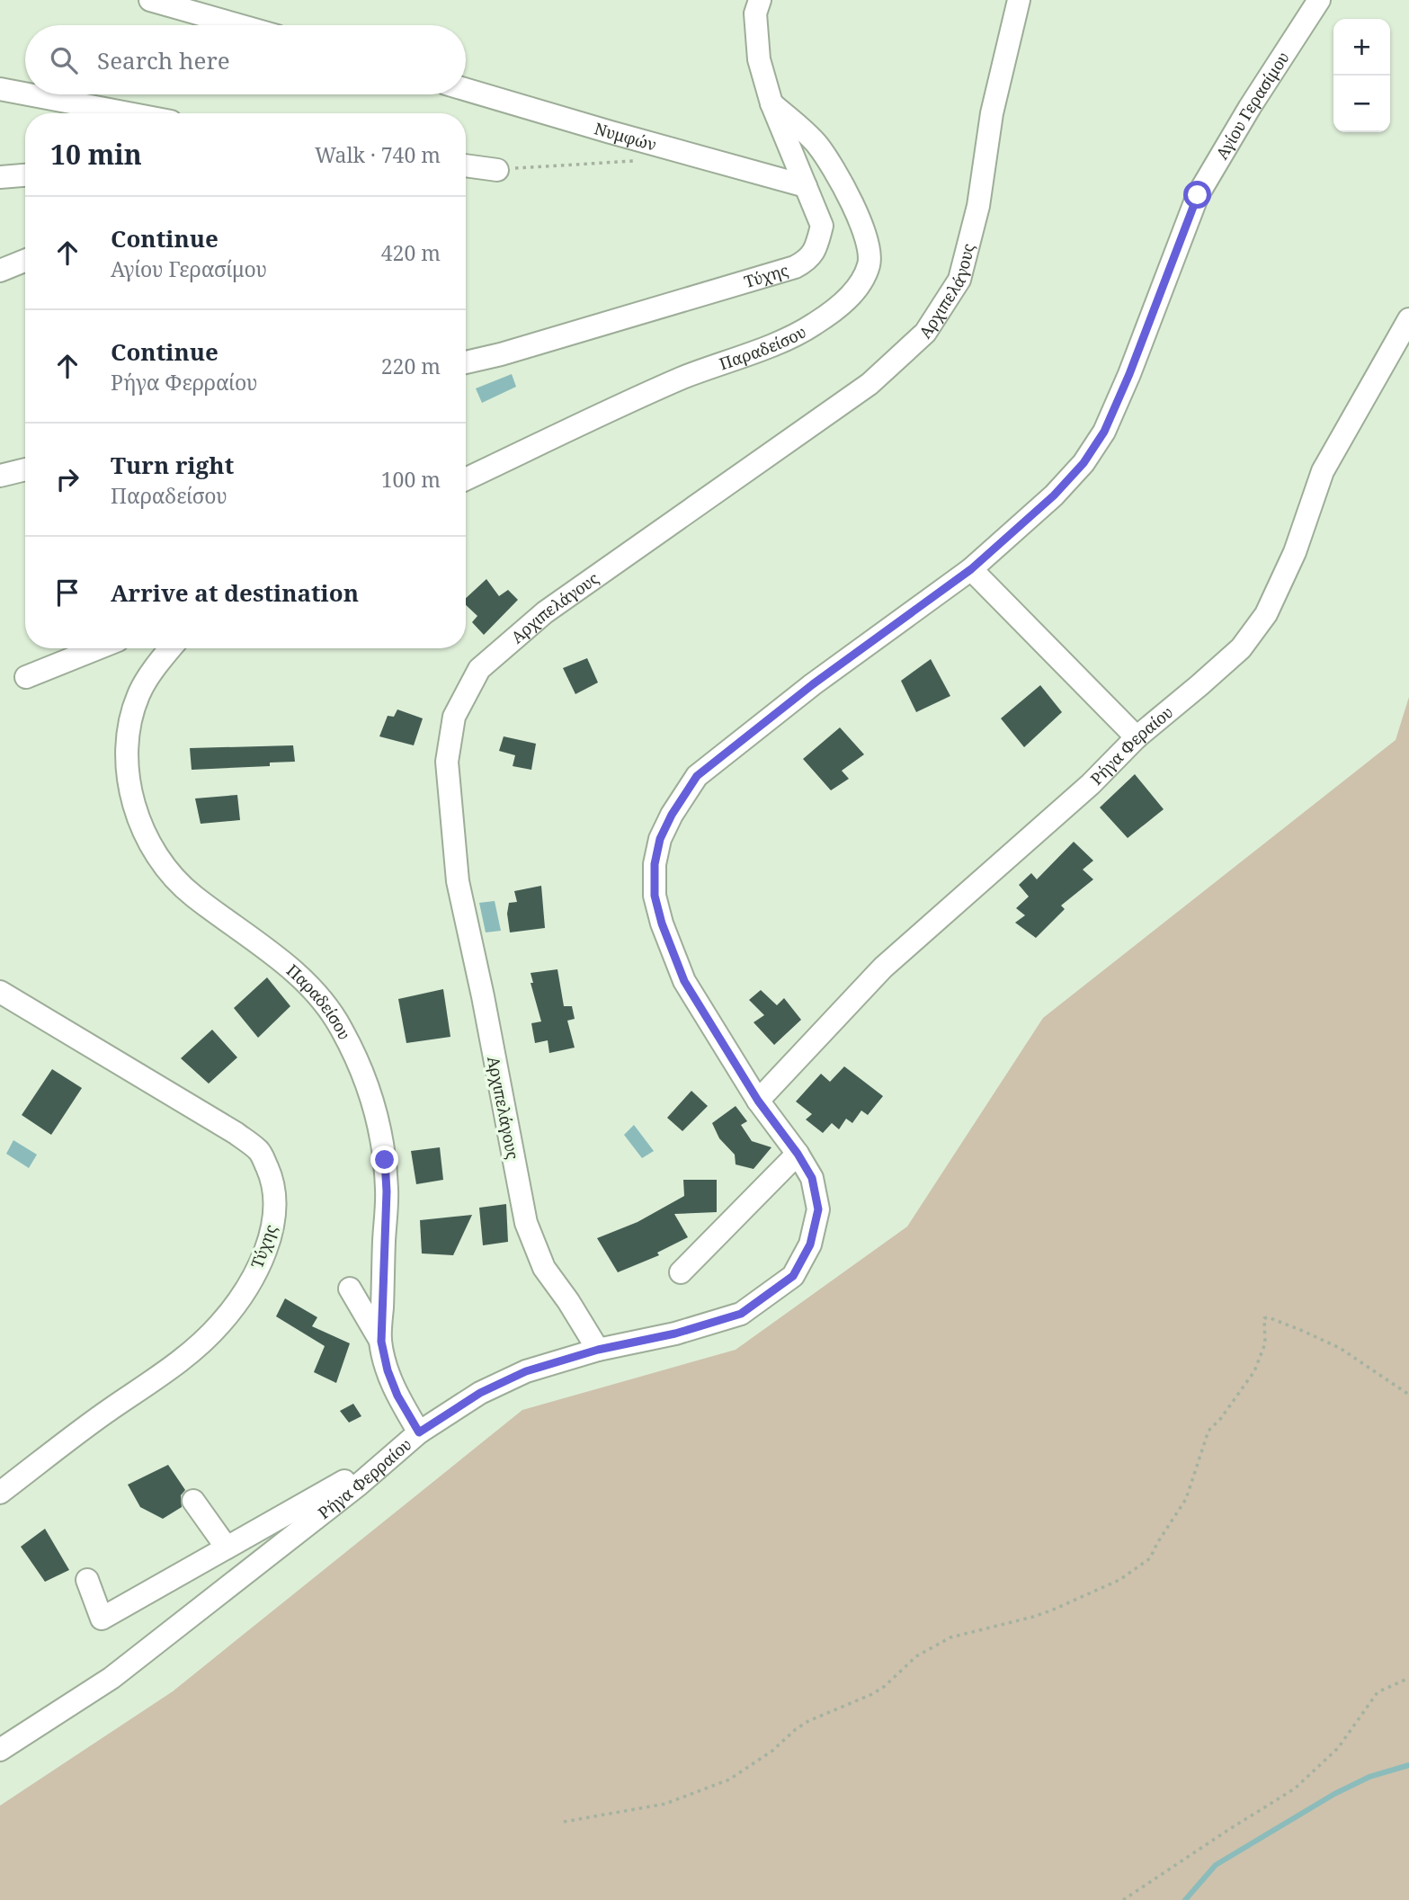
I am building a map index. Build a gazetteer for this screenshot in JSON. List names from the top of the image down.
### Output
{
  "streets": {
    "street": [
      "Αγίου Γερασίμου",
      "Νυμφών",
      "Τύχης",
      "Αρχιπελάγους",
      "Παραδείσου",
      "Ρήγα Φεραίου",
      "Ρήγα Φερραίου"
    ]
  },
  "crossings": [
    ["Αγίου Γερασίμου", "Ρήγα Φεραίου"],
    ["Αγίου Γερασίμου", "Ρήγα Φερραίου"],
    ["Νυμφών", "Τύχης"],
    ["Τύχης", "Παραδείσου"],
    ["Αρχιπελάγους", "Ρήγα Φερραίου"],
    ["Παραδείσου", "Ρήγα Φερραίου"],
    ["Ρήγα Φεραίου", "Ρήγα Φερραίου"]
  ],
  "page": {
    "map_buttons": ["+", "−"],
    "search": "Search here",
    "heading": ["10 min", "Walk · 740 m"],
    "list": [
      ["Continue", "Αγίου Γερασίμου", "420 m"],
      ["Continue", "Ρήγα Φερραίου", "220 m"],
      ["Turn right", "Παραδείσου", "100 m"],
      "Arrive at destination"
    ]
  }
}
